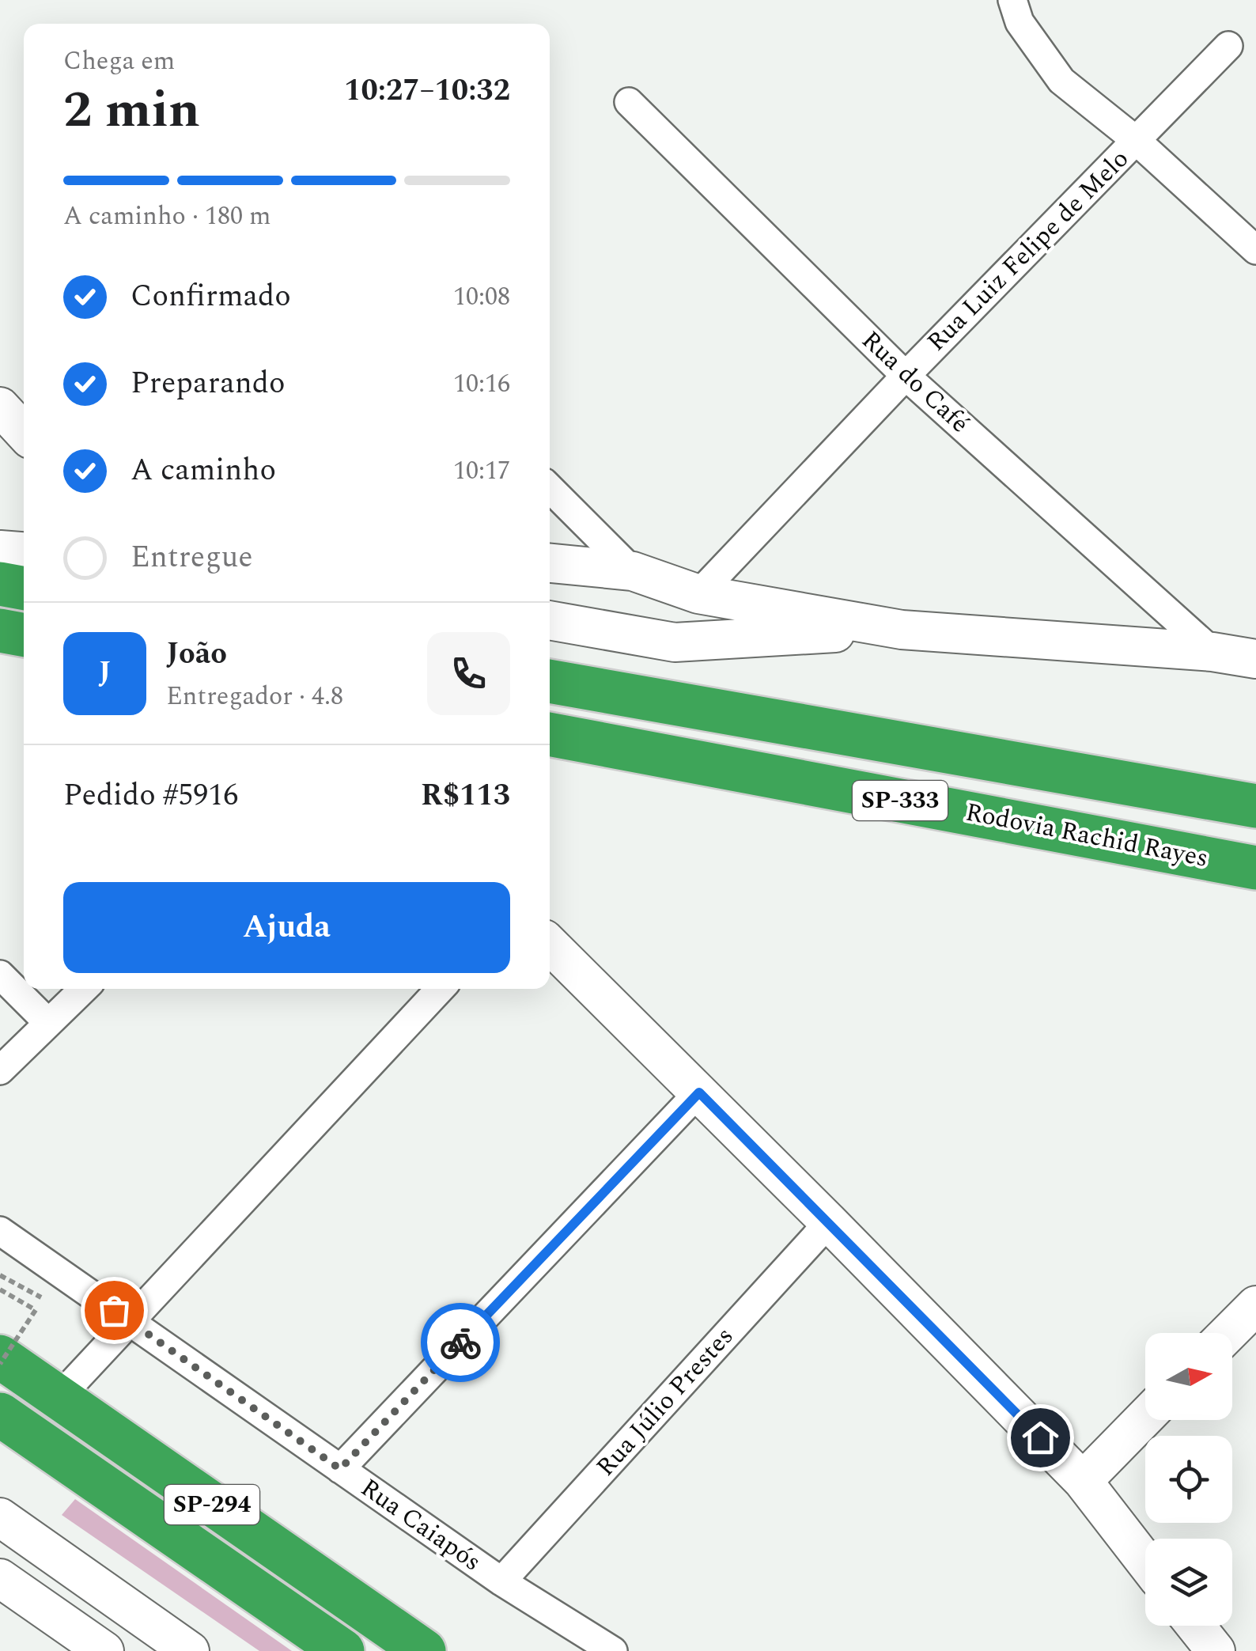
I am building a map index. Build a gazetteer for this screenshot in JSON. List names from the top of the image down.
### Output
{
  "streets": {
    "highway": ["SP-333", "Rodovia Rachid Rayes", "SP-294"],
    "street": [
      "Rua Luiz Felipe de Melo",
      "Rua do Café",
      "Rua Júlio Prestes",
      "Rua Caiapós"
    ]
  },
  "crossings": [
    ["Rua Luiz Felipe de Melo", "Rua do Café"],
    ["Rua Júlio Prestes", "Rua Caiapós"]
  ],
  "north": "right",
  "page": {
    "heading": ["2 min", "Chega em", "10:27–10:32"],
    "panel": [
      "João",
      "Entregador · 4.8",
      "Pedido #5916",
      "R$113"
    ],
    "bar": "A caminho · 180 m",
    "list": [
      ["Confirmado", "10:08"],
      ["Preparando", "10:16"],
      ["A caminho", "10:17"],
      "Entregue"
    ],
    "round": "J",
    "buttons": "Ajuda"
  }
}
